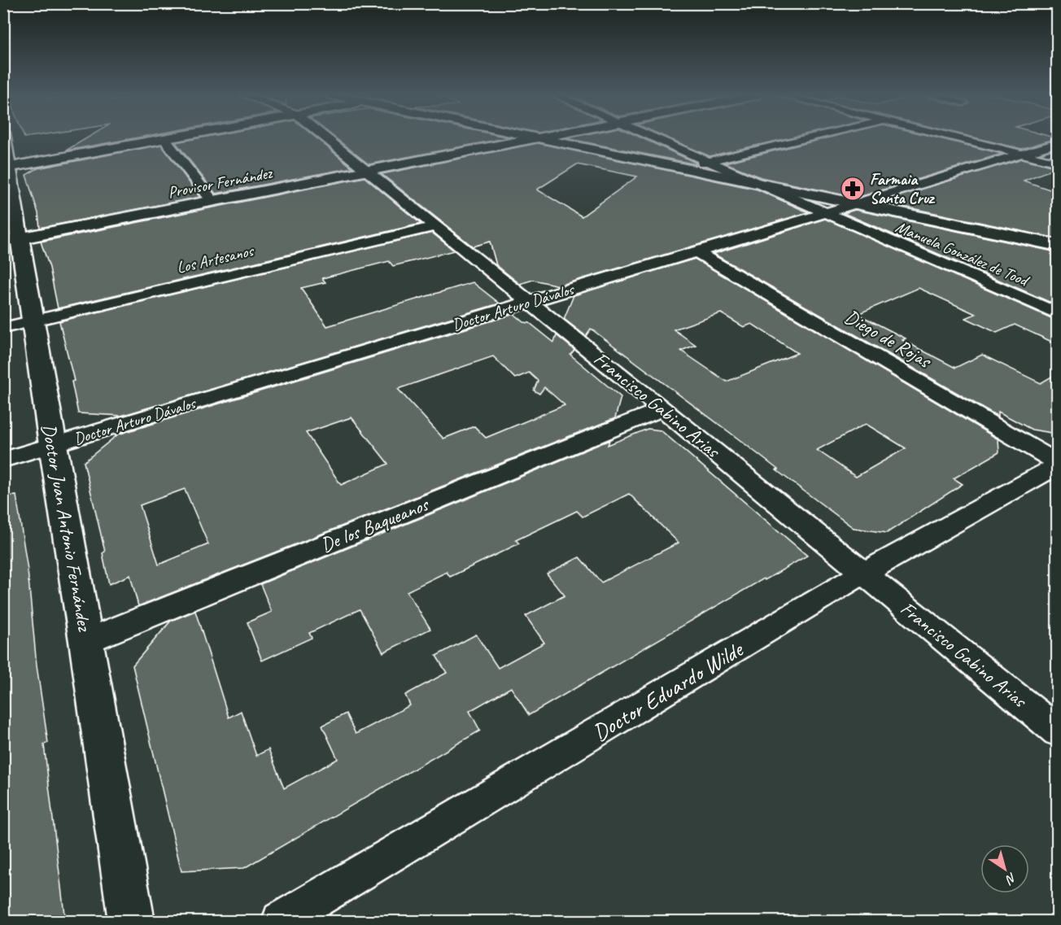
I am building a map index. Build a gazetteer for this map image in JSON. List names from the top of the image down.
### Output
{
  "streets": {
    "street": [
      "Provisor Fernández",
      "Manuela González de Tood",
      "Los Artesanos",
      "Doctor Arturo Dávalos",
      "Diego de Rojas",
      "Francisco Gabino Arias",
      "De los Baqueanos",
      "Doctor Juan Antonio Fernández",
      "Doctor Eduardo Wilde"
    ]
  },
  "crossings": [
    ["Provisor Fernández", "Francisco Gabino Arias"],
    ["Provisor Fernández", "Doctor Juan Antonio Fernández"],
    ["Manuela González de Tood", "Doctor Arturo Dávalos"],
    ["Los Artesanos", "Francisco Gabino Arias"],
    ["Los Artesanos", "Doctor Juan Antonio Fernández"],
    ["Doctor Arturo Dávalos", "Diego de Rojas"],
    ["Doctor Arturo Dávalos", "Francisco Gabino Arias"],
    ["Doctor Arturo Dávalos", "Doctor Juan Antonio Fernández"],
    ["Diego de Rojas", "Doctor Eduardo Wilde"],
    ["Francisco Gabino Arias", "De los Baqueanos"],
    ["Francisco Gabino Arias", "Doctor Eduardo Wilde"],
    ["De los Baqueanos", "Doctor Juan Antonio Fernández"]
  ],
  "places": {
    "pharmacy": ["Farmaia Santa Cruz"]
  },
  "north": "bottom right"
}
